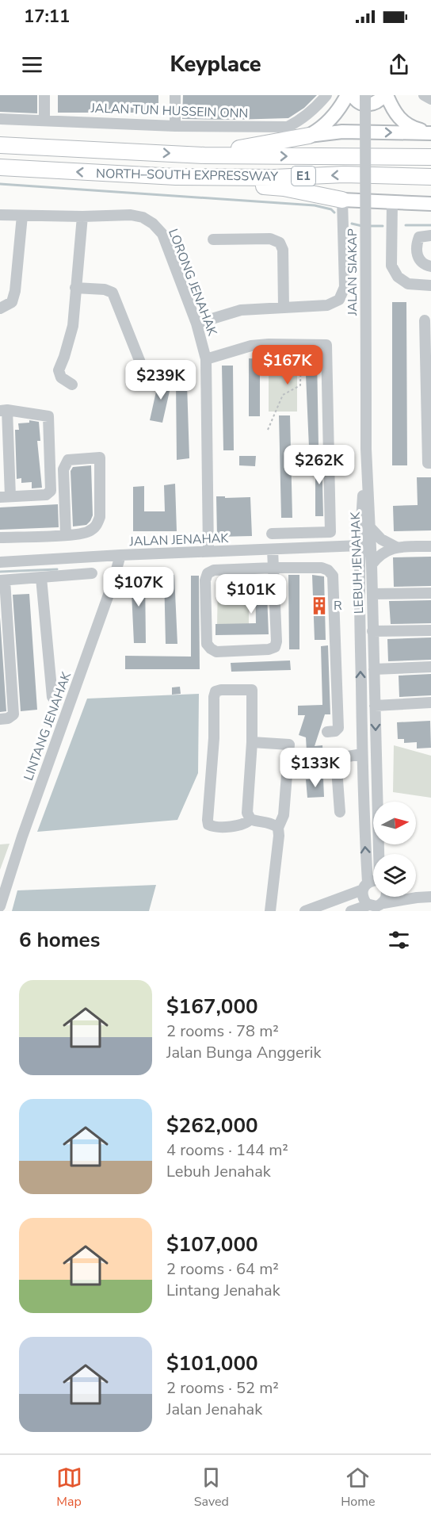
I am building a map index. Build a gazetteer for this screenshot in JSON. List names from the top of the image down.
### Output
{
  "streets": {
    "highway": ["NORTH–SOUTH EXPRESSWAY", "E1"],
    "street": [
      "JALAN TUN HUSSEIN ONN",
      "JALAN SIAKAP",
      "LORONG JENAHAK",
      "JALAN JENAHAK",
      "LEBUH JENAHAK",
      "LINTANG JENAHAK"
    ]
  },
  "crossings": [
    ["JALAN SIAKAP", "LEBUH JENAHAK"],
    ["LORONG JENAHAK", "JALAN JENAHAK"],
    ["JALAN JENAHAK", "LEBUH JENAHAK"],
    ["JALAN JENAHAK", "LINTANG JENAHAK"]
  ],
  "places": {
    "building": ["R"]
  },
  "north": "right",
  "page": {
    "status": "17:11",
    "header": "Keyplace",
    "price": [
      "$167K",
      "$239K",
      "$262K",
      "$107K",
      "$101K",
      "$133K"
    ],
    "heading": "6 homes",
    "list": [
      {
        "name": "$167,000",
        "note": "2 rooms · 78 m² · Jalan Bunga Anggerik"
      },
      {
        "name": "$262,000",
        "note": "4 rooms · 144 m² · Lebuh Jenahak"
      },
      {
        "name": "$107,000",
        "note": "2 rooms · 64 m² · Lintang Jenahak"
      },
      {
        "name": "$101,000",
        "note": "2 rooms · 52 m² · Jalan Jenahak"
      }
    ],
    "tabs": ["Map", "Saved", "Home"]
  }
}
